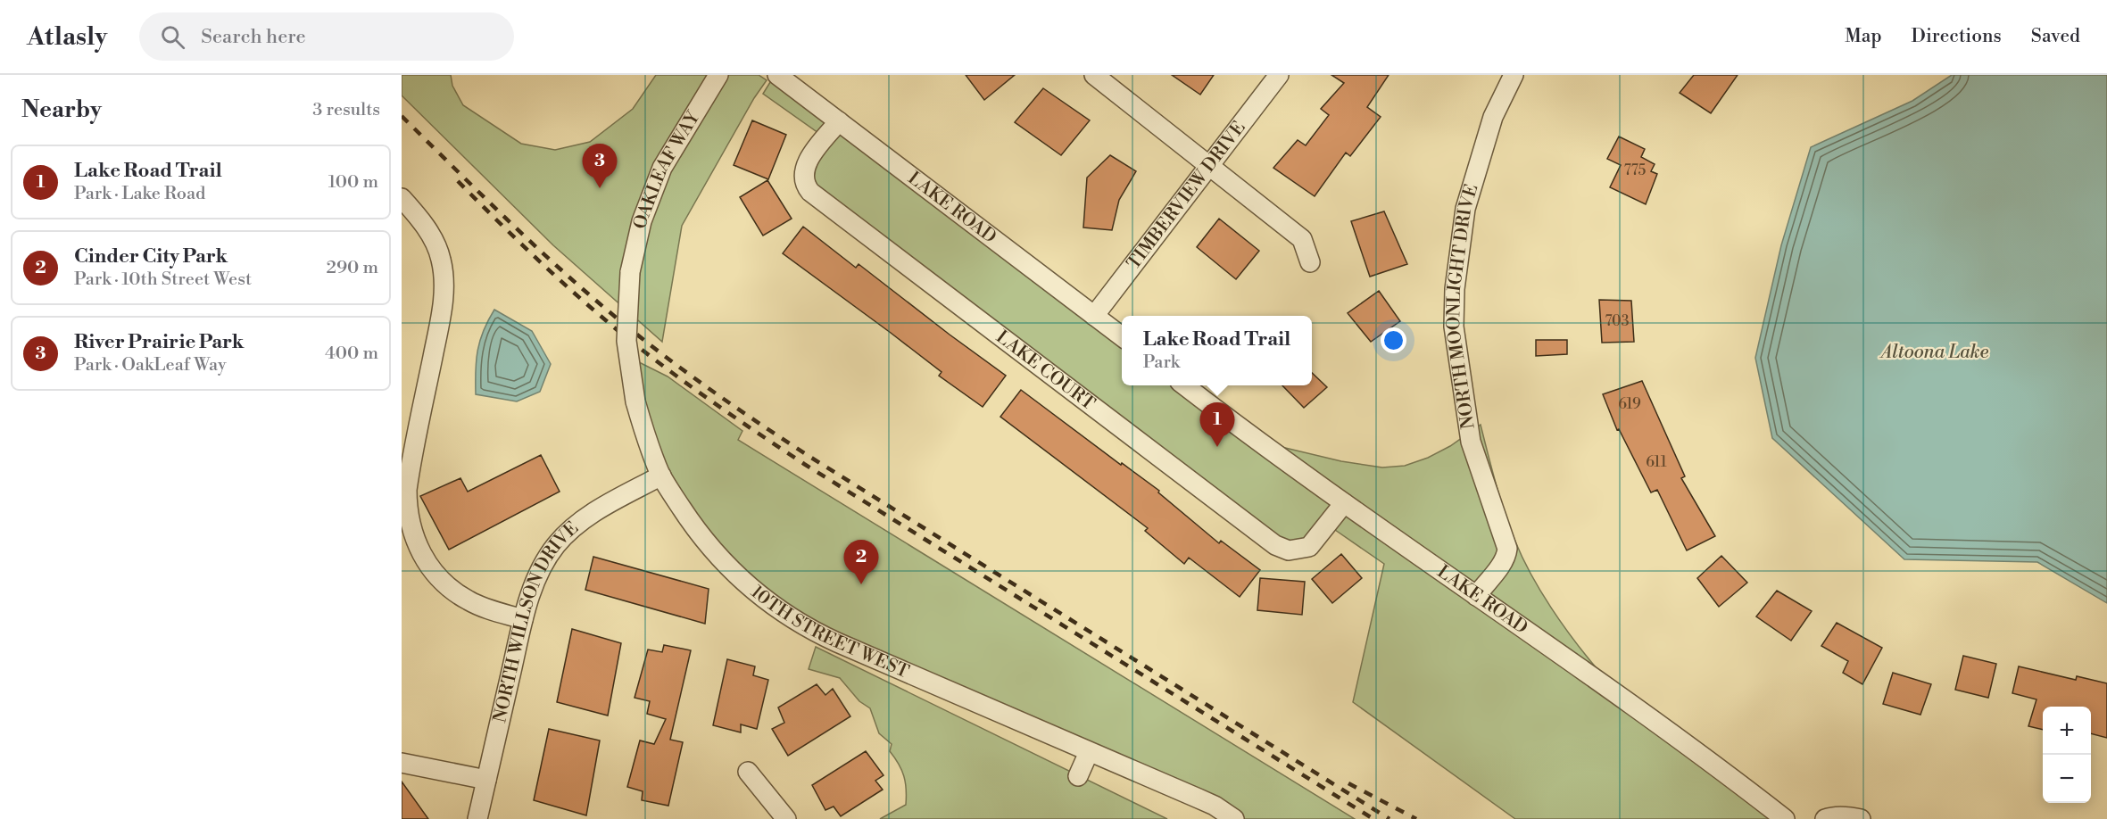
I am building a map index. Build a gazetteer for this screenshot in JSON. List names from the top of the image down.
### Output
{
  "streets": {
    "street": [
      "OAKLEAF WAY",
      "TIMBERVIEW DRIVE",
      "LAKE ROAD",
      "NORTH MOONLIGHT DRIVE",
      "LAKE COURT",
      "NORTH WILLSON DRIVE",
      "10TH STREET WEST"
    ]
  },
  "crossings": [
    ["OAKLEAF WAY", "10TH STREET WEST"],
    ["TIMBERVIEW DRIVE", "LAKE ROAD"],
    ["LAKE ROAD", "NORTH MOONLIGHT DRIVE"],
    ["LAKE ROAD", "LAKE COURT"],
    ["NORTH WILLSON DRIVE", "10TH STREET WEST"]
  ],
  "water": ["Altoona Lake"],
  "house_numbers": [
    "775",
    "703",
    "619",
    "611"
  ],
  "page": {
    "header": "Atlasly",
    "search": "Search here",
    "nav": ["Map", "Directions", "Saved"],
    "heading": ["Nearby", "3 results"],
    "pins": ["3", "1", "2"],
    "list": [
      {
        "mark": "1",
        "name": "Lake Road Trail",
        "note": "Park · Lake Road",
        "value": "100 m"
      },
      {
        "mark": "2",
        "name": "Cinder City Park",
        "note": "Park · 10th Street West",
        "value": "290 m"
      },
      {
        "mark": "3",
        "name": "River Prairie Park",
        "note": "Park · OakLeaf Way",
        "value": "400 m"
      }
    ],
    "popup": ["Lake Road Trail", "Park"],
    "map_buttons": ["+", "−"]
  }
}
